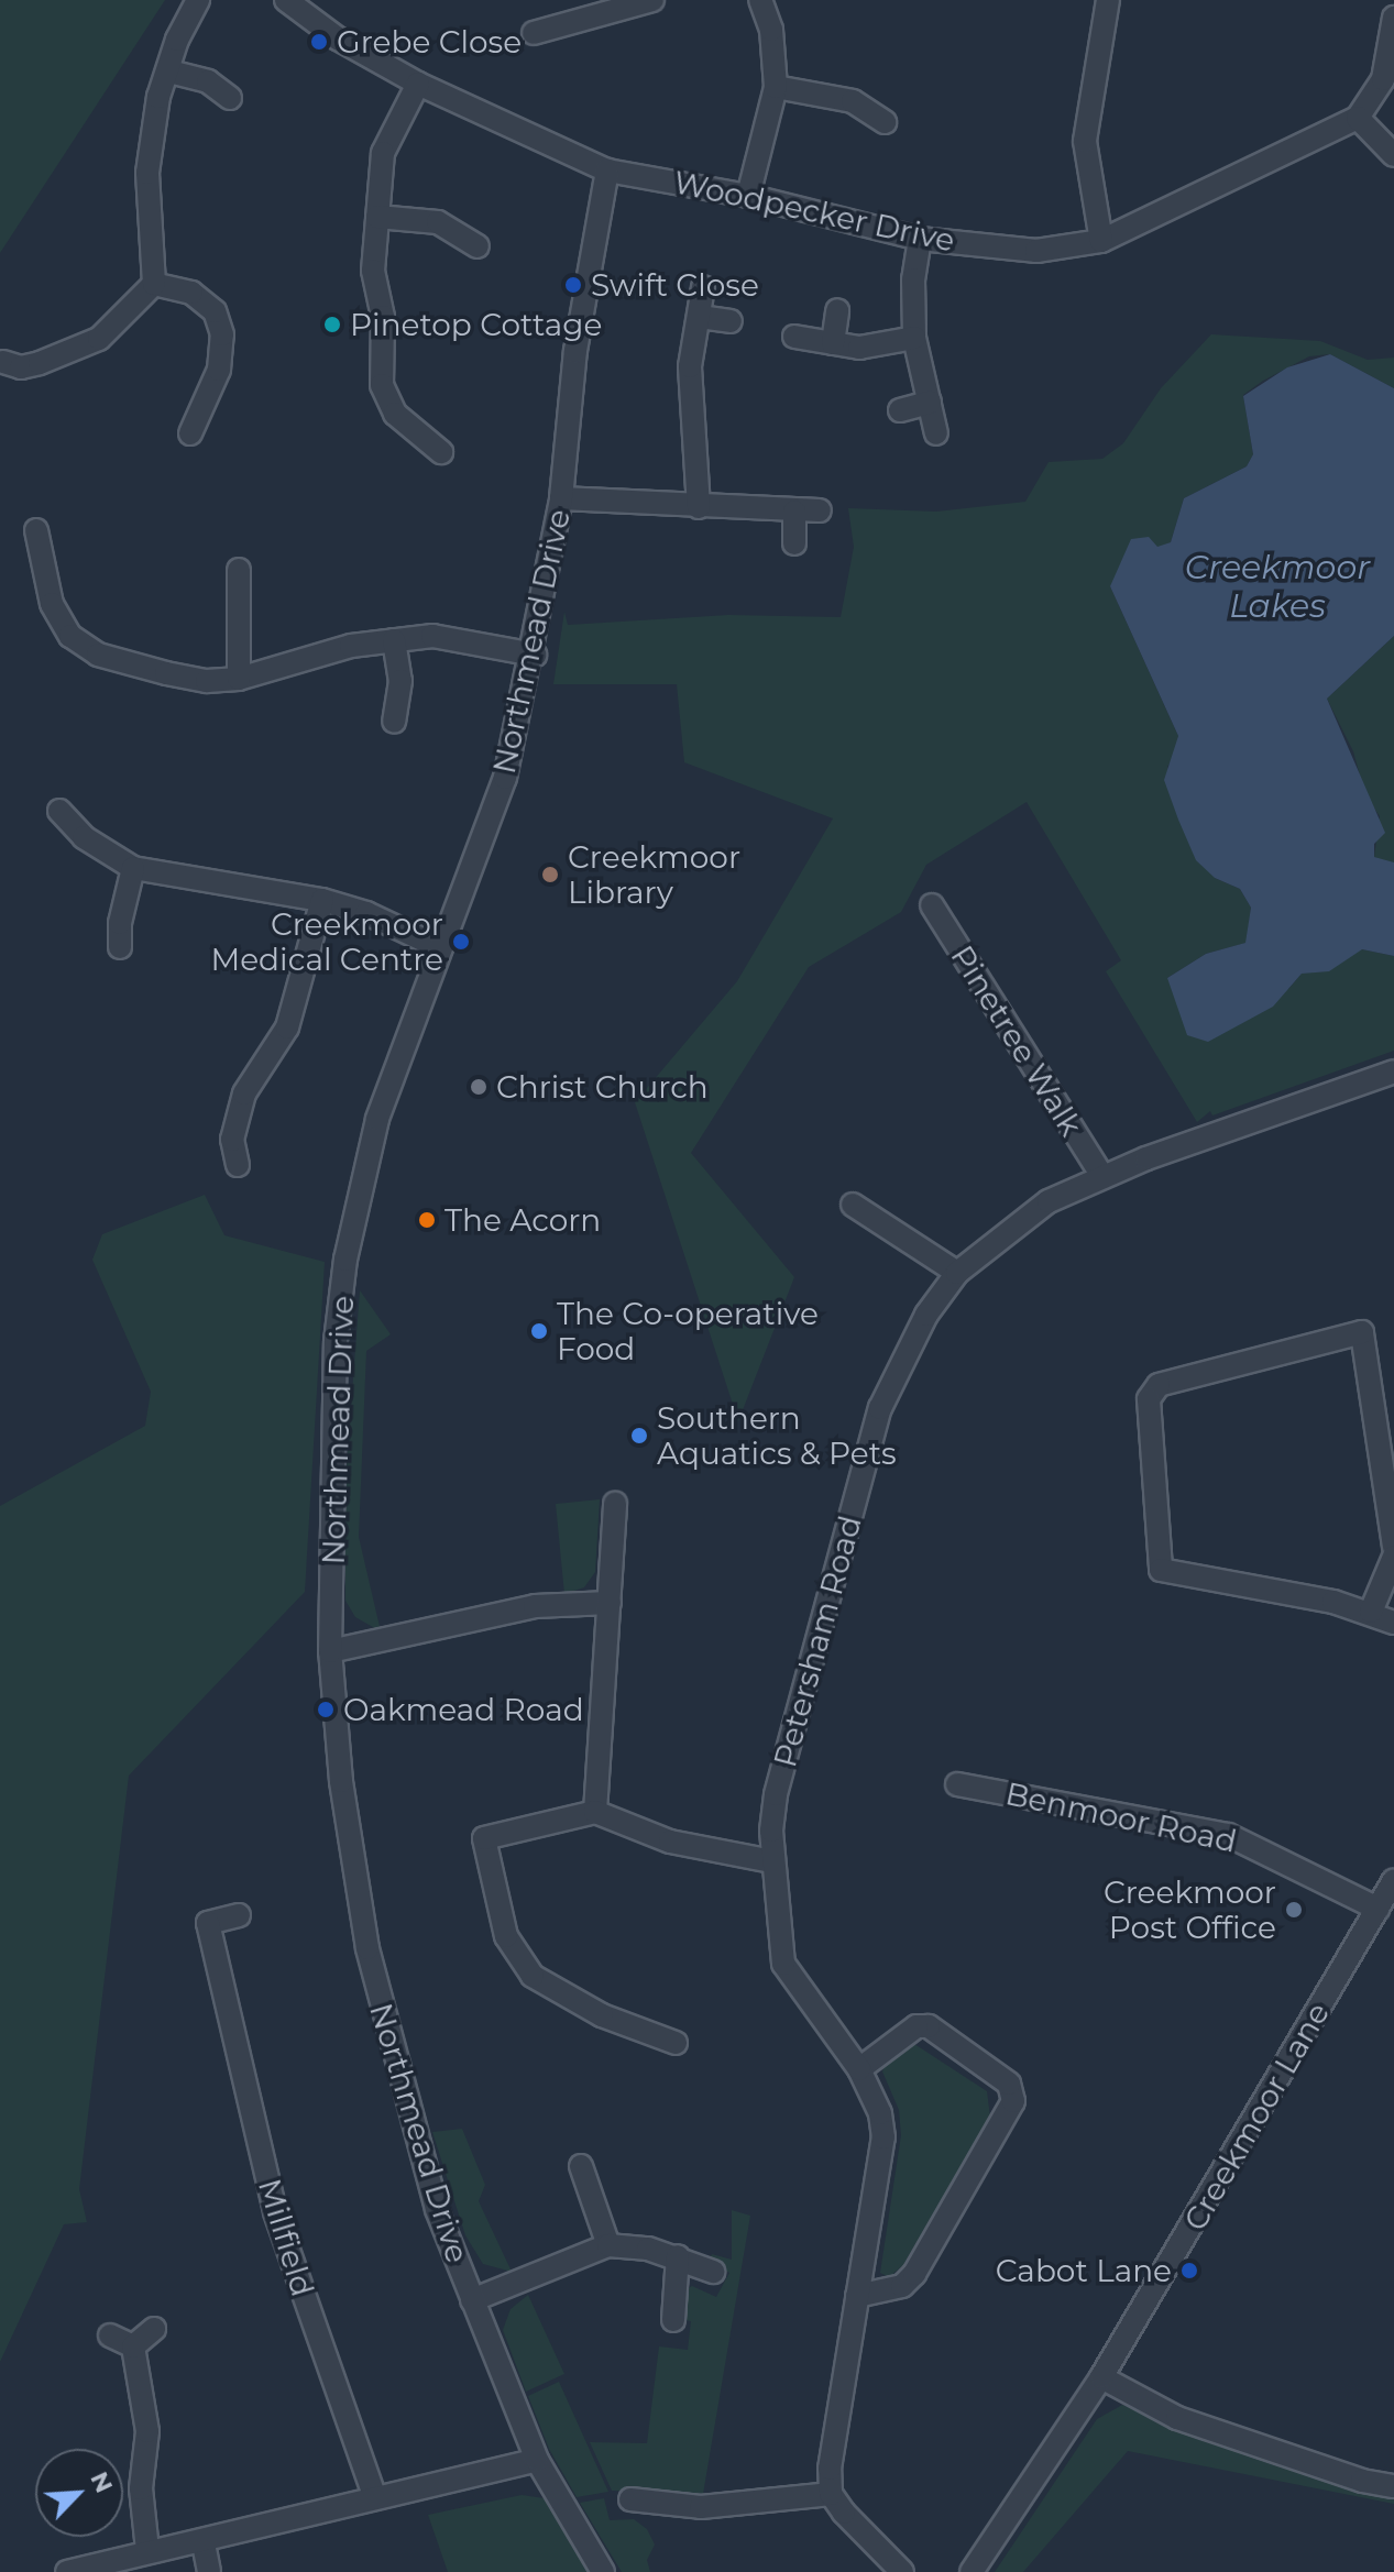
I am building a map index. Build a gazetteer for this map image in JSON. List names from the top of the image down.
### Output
{
  "streets": {
    "street": [
      "Woodpecker Drive",
      "Northmead Drive",
      "Pinetree Walk",
      "Petersham Road",
      "Benmoor Road",
      "Creekmoor Lane",
      "Millfield"
    ]
  },
  "crossings": [
    ["Woodpecker Drive", "Northmead Drive"],
    ["Pinetree Walk", "Petersham Road"],
    ["Benmoor Road", "Creekmoor Lane"]
  ],
  "water": ["Creekmoor Lakes"],
  "places": [
    "Grebe Close",
    "Swift Close",
    "Pinetop Cottage",
    "Creekmoor Library",
    "Creekmoor Medical Centre",
    "Christ Church",
    "The Acorn",
    "The Co-operative Food",
    "Southern Aquatics & Pets",
    "Oakmead Road",
    "Creekmoor Post Office",
    "Cabot Lane"
  ],
  "north": "top right"
}
